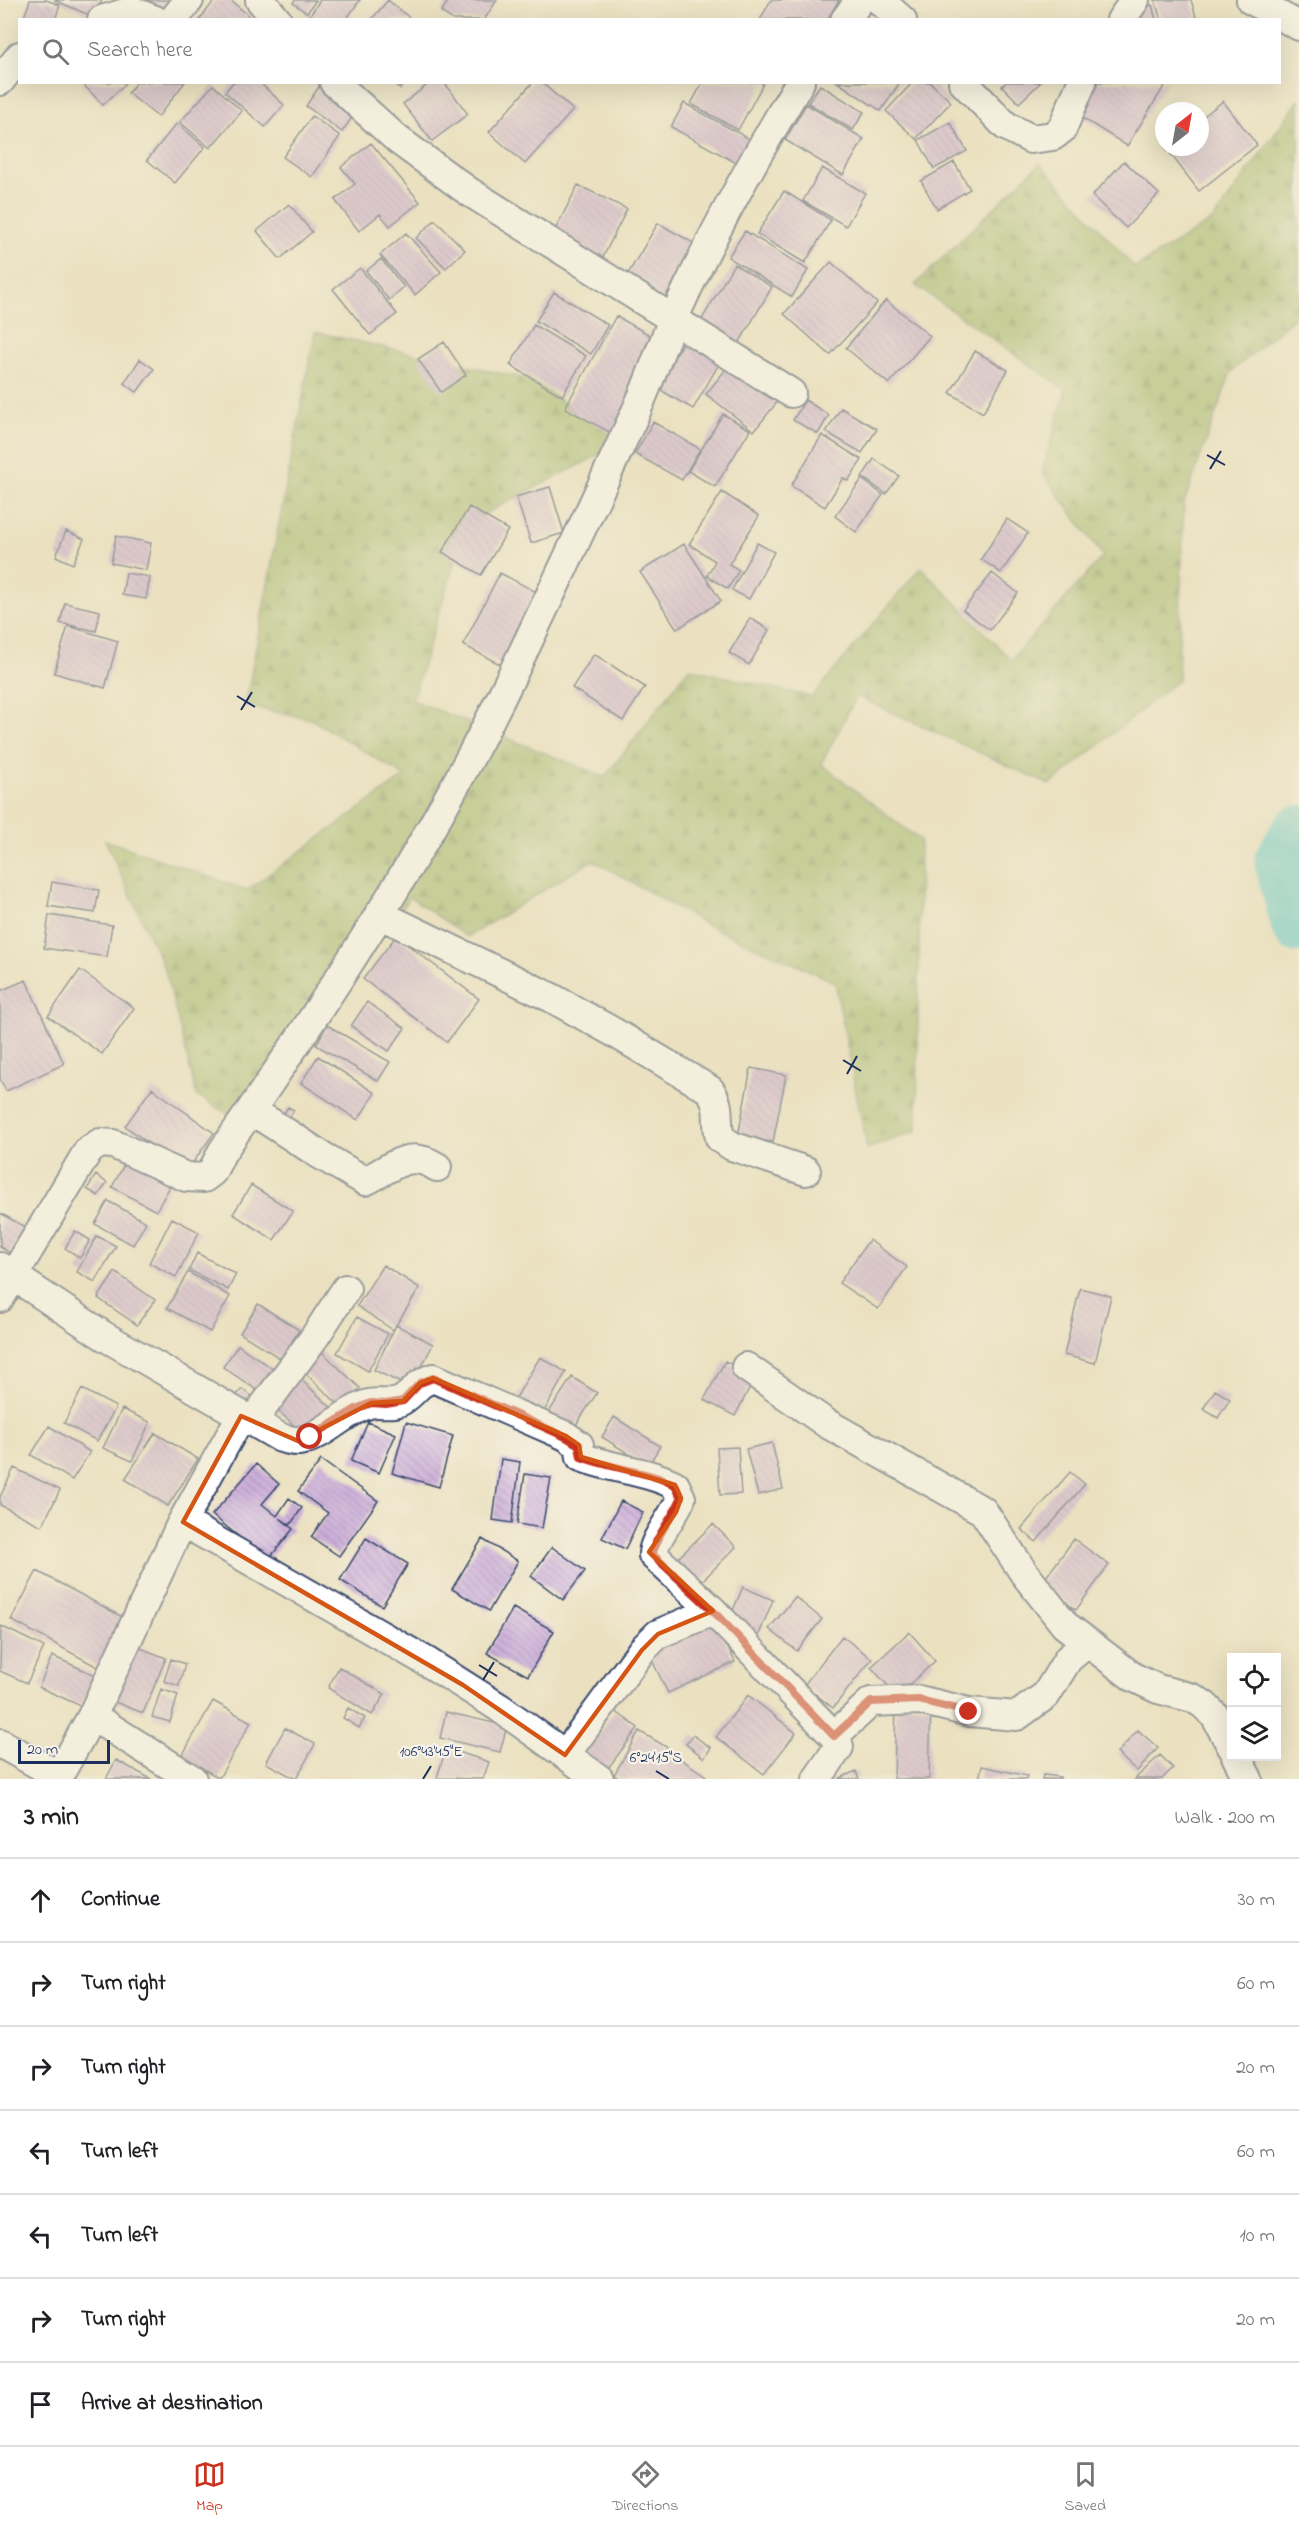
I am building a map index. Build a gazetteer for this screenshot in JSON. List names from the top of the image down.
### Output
{
  "scale_bar": "20 m",
  "north": "top right",
  "page": {
    "search": "Search here",
    "scale": "20 m",
    "heading": ["3 min", "Walk · 200 m"],
    "list": [
      ["Continue", "30 m"],
      ["Turn right", "60 m"],
      ["Turn right", "20 m"],
      ["Turn left", "60 m"],
      ["Turn left", "10 m"],
      ["Turn right", "20 m"],
      "Arrive at destination"
    ],
    "nav": ["Map", "Directions", "Saved"]
  },
  "coordinates": ["106°43'45\"E", "6°24'15\"S"]
}
